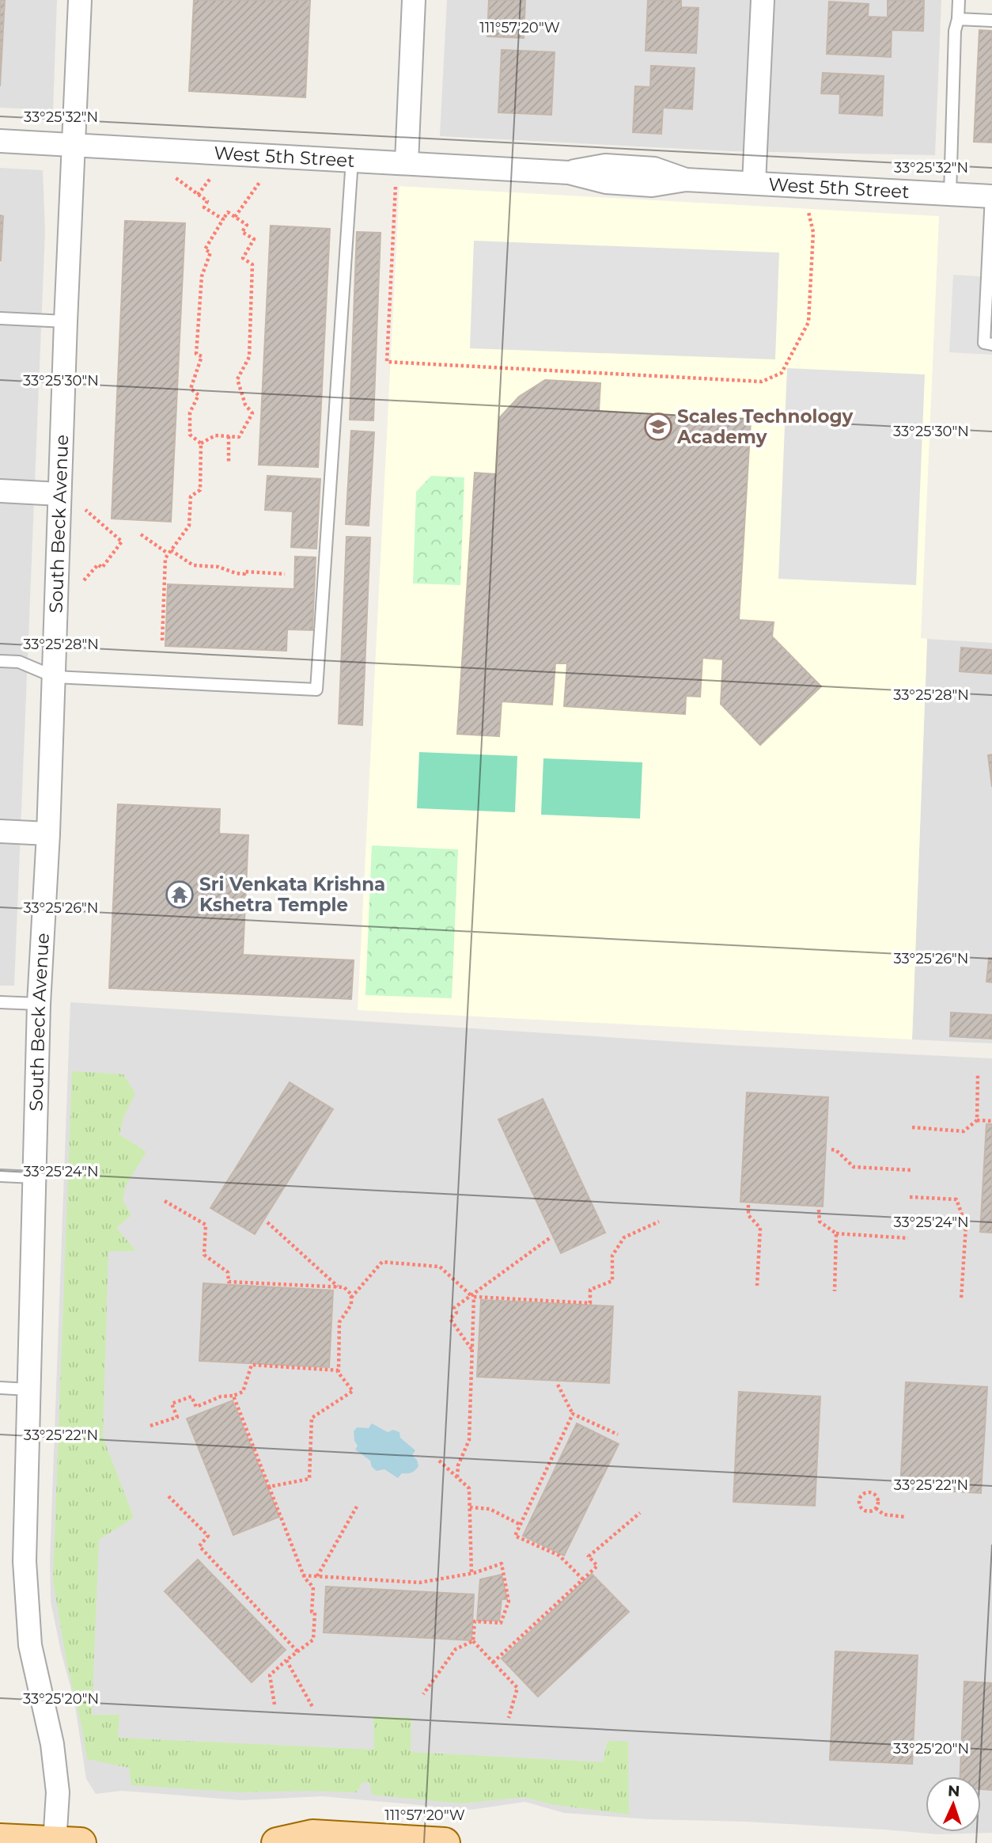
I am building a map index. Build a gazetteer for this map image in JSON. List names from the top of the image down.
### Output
{
  "streets": {
    "street": ["West 5th Street", "South Beck Avenue"]
  },
  "crossings": [
    ["West 5th Street", "South Beck Avenue"]
  ],
  "places": {
    "school or university": ["Scales Technology Academy"],
    "temple": ["Sri Venkata Krishna Kshetra Temple"]
  },
  "north": "top",
  "coordinates": [
    "111°57'20\"W",
    "33°25'32\"N",
    "33°25'30\"N",
    "33°25'28\"N",
    "33°25'26\"N",
    "33°25'24\"N",
    "33°25'22\"N",
    "33°25'20\"N"
  ]
}
